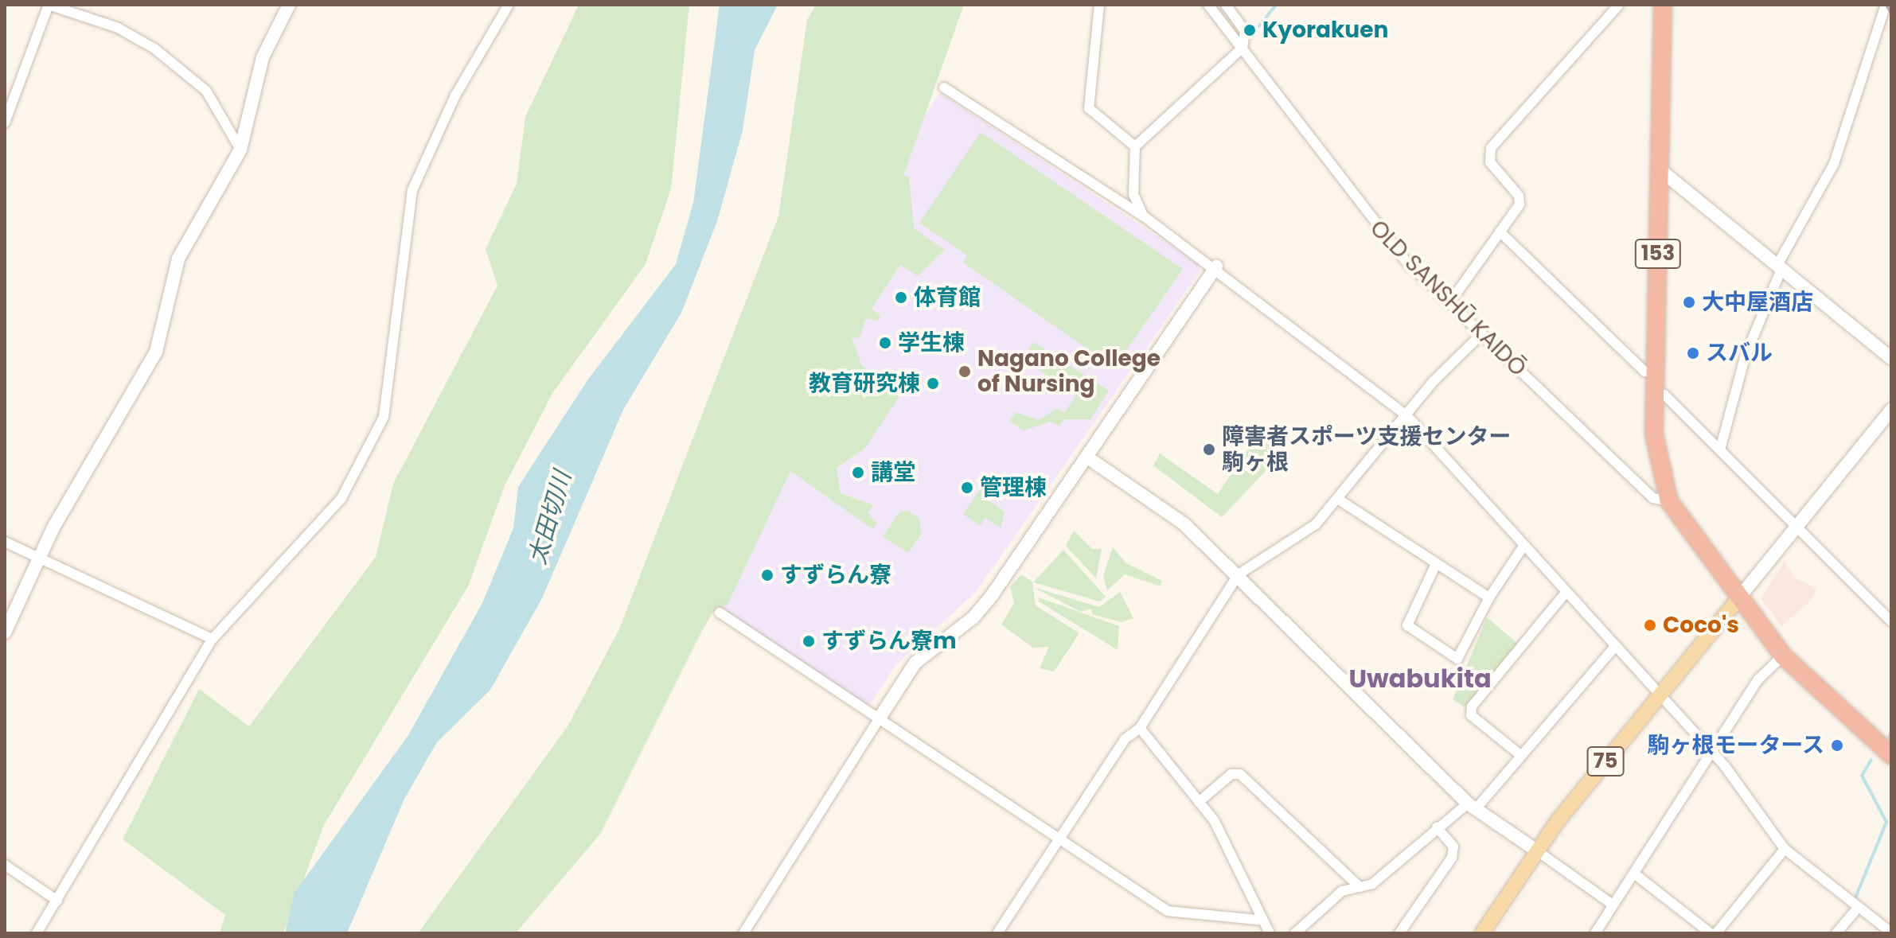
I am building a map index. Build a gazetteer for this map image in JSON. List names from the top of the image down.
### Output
{
  "streets": {
    "highway": ["153"],
    "main road": ["75"],
    "street": ["OLD SANSHŪ KAIDŌ"]
  },
  "crossings": [
    ["153", "OLD SANSHŪ KAIDŌ"],
    ["153", "75"]
  ],
  "districts": ["Uwabukita"],
  "water": ["太田切川"],
  "places": [
    "Kyorakuen",
    "体育館",
    "大中屋酒店",
    "学生棟",
    "スバル",
    "Nagano College of Nursing",
    "教育研究棟",
    "障害者スポーツ支援センター 駒ヶ根",
    "講堂",
    "管理棟",
    "すずらん寮",
    "Coco's",
    "すずらん寮m",
    "駒ヶ根モータース"
  ]
}
